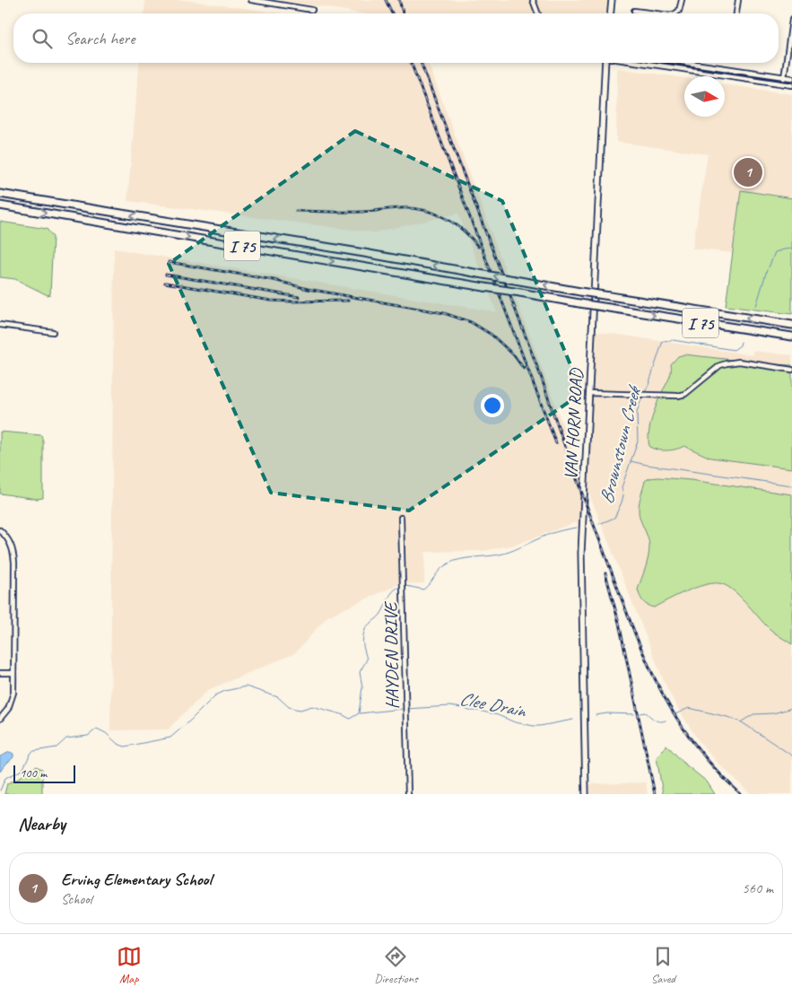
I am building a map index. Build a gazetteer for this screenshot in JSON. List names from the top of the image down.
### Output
{
  "streets": {
    "highway": ["I 75"],
    "main road": ["VAN HORN ROAD"],
    "street": ["HAYDEN DRIVE"]
  },
  "water": ["Brownstown Creek", "Clee Drain"],
  "scale_bar": "100 m",
  "north": "right",
  "page": {
    "search": "Search here",
    "pins": "1",
    "scale": "100 m",
    "heading": "Nearby",
    "list": [
      {
        "mark": "1",
        "name": "Erving Elementary School",
        "note": "School",
        "value": "560 m"
      }
    ],
    "nav": ["Map", "Directions", "Saved"]
  }
}
